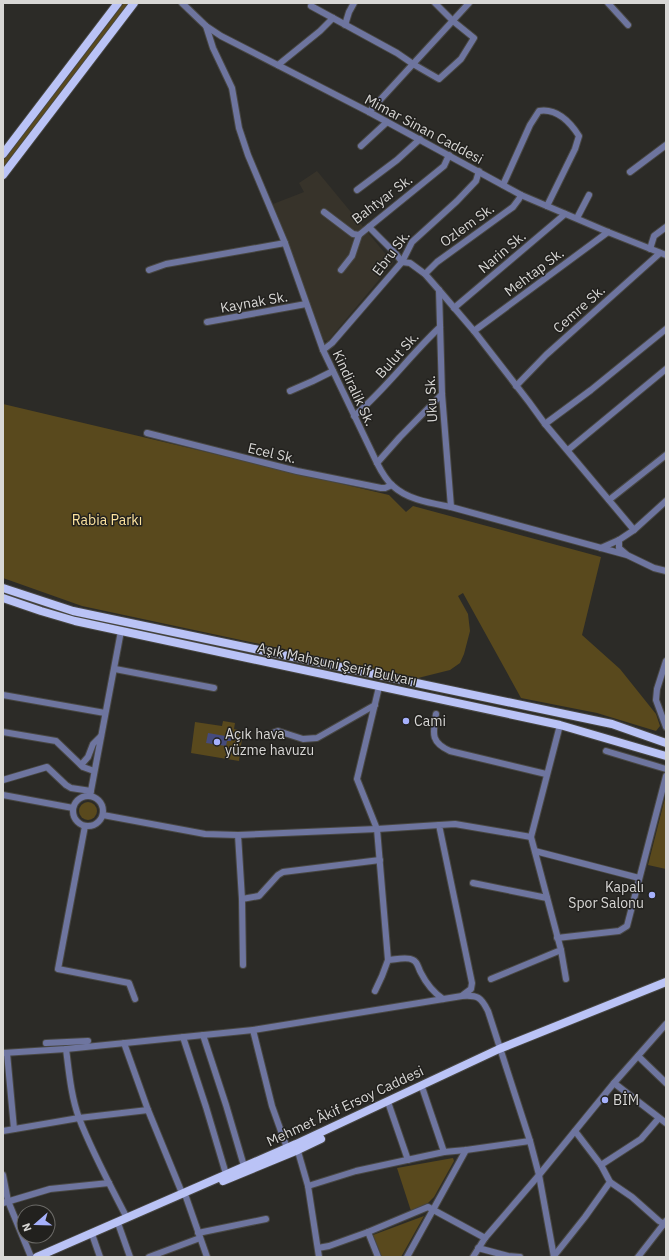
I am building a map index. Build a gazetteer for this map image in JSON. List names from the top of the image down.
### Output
{
  "streets": {
    "main road": ["Aşık Mahsuni Şerif Bulvarı", "Mehmet Âkif Ersoy Caddesi"],
    "street": [
      "Mimar Sinan Caddesi",
      "Bahtyar Sk.",
      "Ozlem Sk.",
      "Narin Sk.",
      "Ebru Sk.",
      "Mehtap Sk.",
      "Kaynak Sk.",
      "Cemre Sk.",
      "Bulut Sk.",
      "Kindiralik Sk.",
      "Uku Sk.",
      "Ecel Sk."
    ]
  },
  "crossings": [
    ["Mimar Sinan Caddesi", "Bahtyar Sk."],
    ["Mimar Sinan Caddesi", "Ozlem Sk."],
    ["Mimar Sinan Caddesi", "Narin Sk."],
    ["Mimar Sinan Caddesi", "Ebru Sk."],
    ["Mimar Sinan Caddesi", "Mehtap Sk."],
    ["Mimar Sinan Caddesi", "Cemre Sk."],
    ["Mimar Sinan Caddesi", "Kindiralik Sk."],
    ["Ebru Sk.", "Kindiralik Sk."],
    ["Kaynak Sk.", "Kindiralik Sk."],
    ["Bulut Sk.", "Kindiralik Sk."],
    ["Bulut Sk.", "Uku Sk."],
    ["Kindiralik Sk.", "Uku Sk."],
    ["Kindiralik Sk.", "Ecel Sk."]
  ],
  "parks": ["Rabia Parkı"],
  "places": [
    "Cami",
    "Açık hava yüzme havuzu",
    "Kapalı Spor Salonu",
    "BİM"
  ],
  "north": "left"
}
